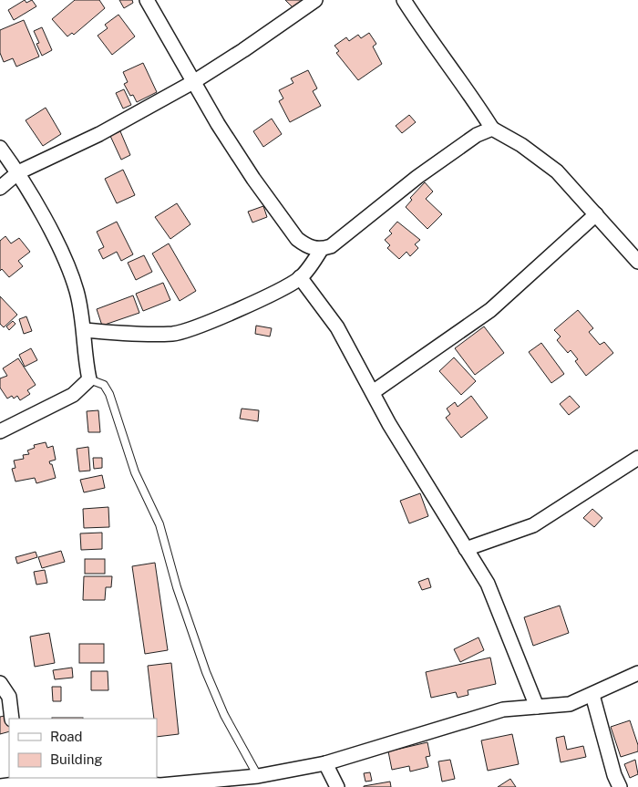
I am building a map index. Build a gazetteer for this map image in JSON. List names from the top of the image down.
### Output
{
  "legend": ["Road", "Building"]
}
